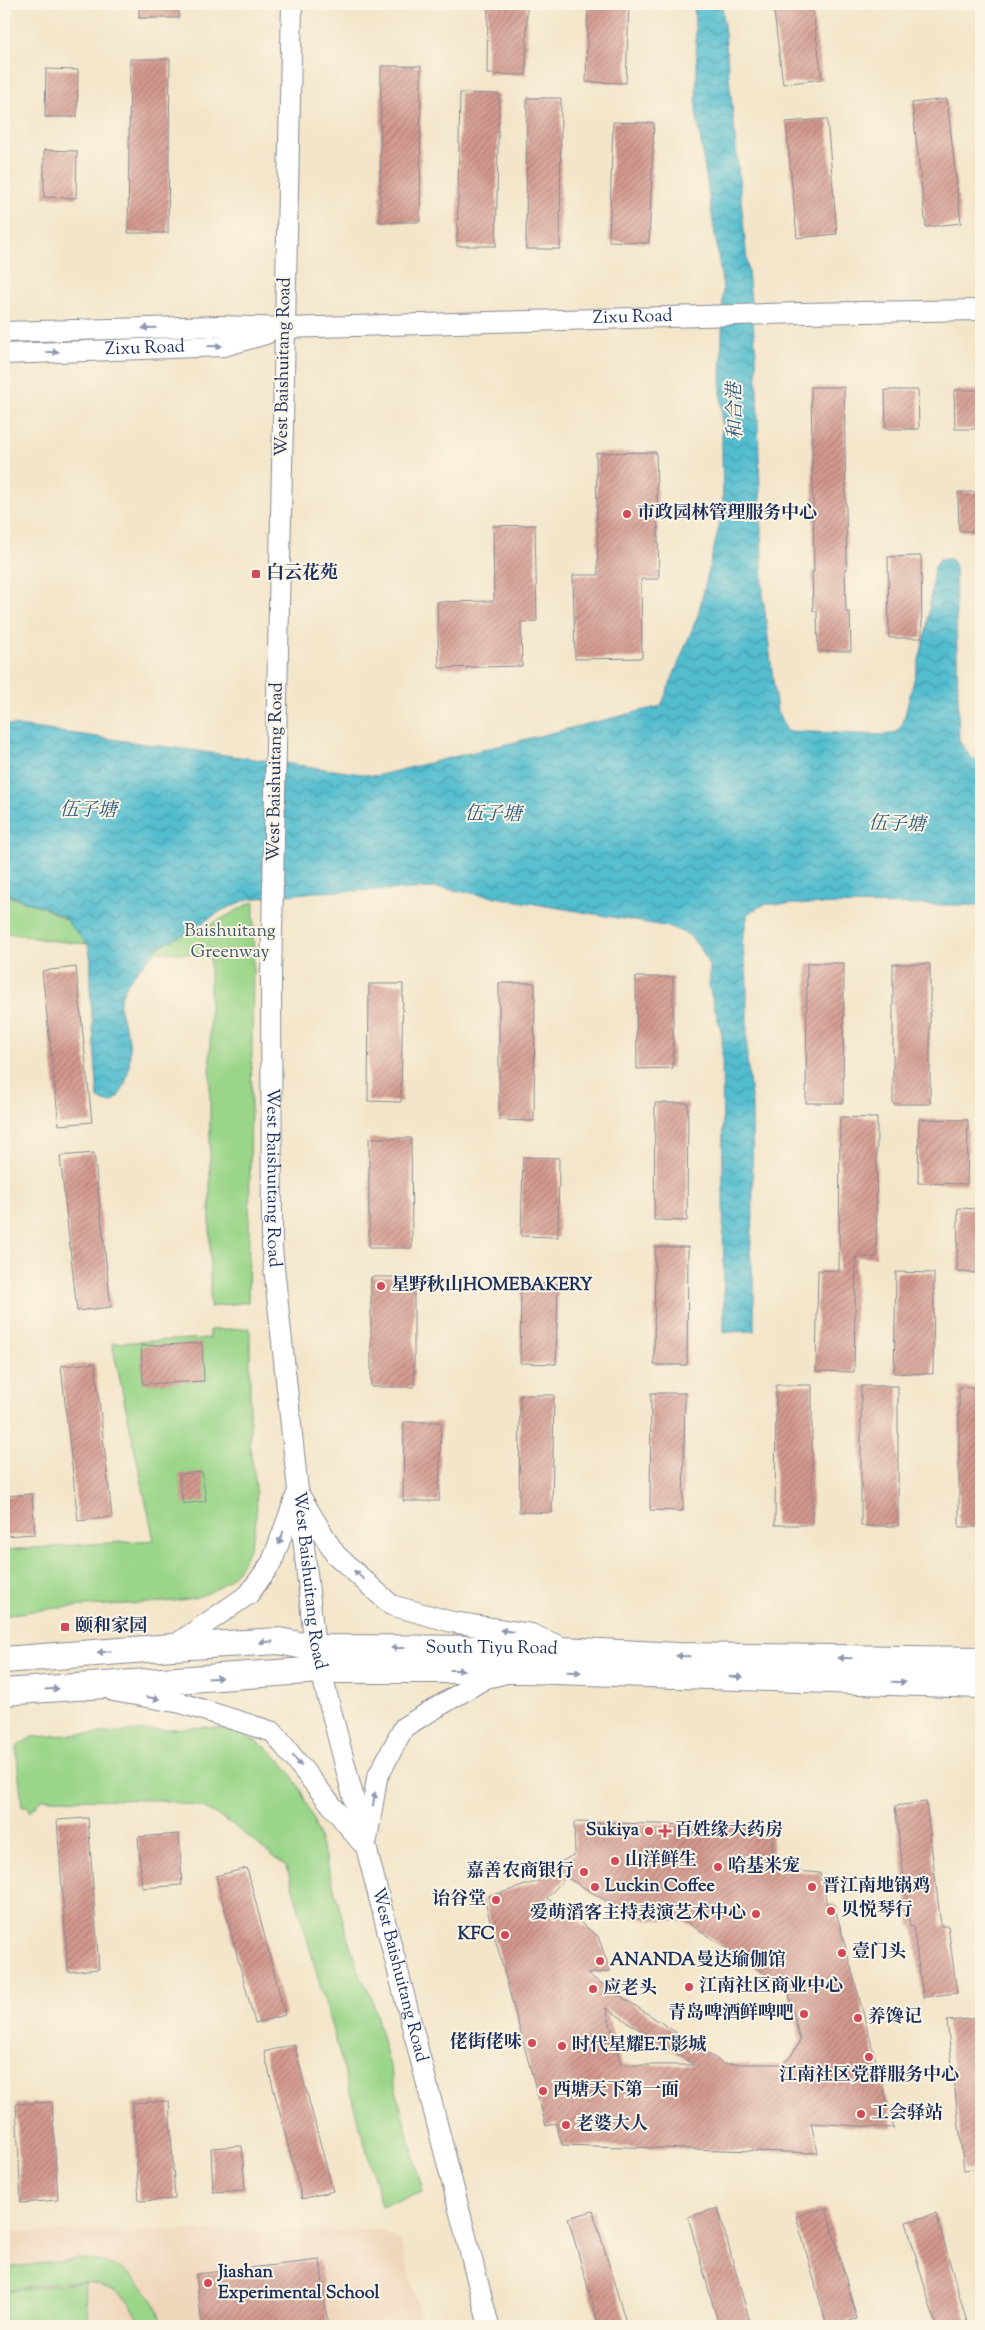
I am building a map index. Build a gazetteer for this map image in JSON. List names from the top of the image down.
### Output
{
  "streets": {
    "main road": ["South Tiyu Road"],
    "street": ["Zixu Road", "West Baishuitang Road"]
  },
  "crossings": [
    ["Zixu Road", "West Baishuitang Road"],
    ["West Baishuitang Road", "South Tiyu Road"]
  ],
  "water": ["和合港", "伍子塘"],
  "parks": ["Baishuitang Greenway"],
  "places": {
    "other": [
      "市政园林管理服务中心",
      "星野秋山HOMEBAKERY",
      "Sukiya",
      "山洋鲜生",
      "哈基米宠",
      "嘉善农商银行",
      "Luckin Coffee",
      "晋江南地锅鸡",
      "诒谷堂",
      "贝悦琴行",
      "爱萌滔客主持表演艺术中心",
      "KFC",
      "壹门头",
      "ANANDA曼达瑜伽馆",
      "江南社区商业中心",
      "应老头",
      "青岛啤酒鲜啤吧",
      "养馋记",
      "佬街佬味",
      "时代星耀E.T影城",
      "江南社区党群服务中心",
      "西塘天下第一面",
      "工会驿站",
      "老婆大人",
      "Jiashan Experimental School"
    ],
    "transit": ["白云花苑", "颐和家园"],
    "health": ["百姓缘大药房"]
  }
}
